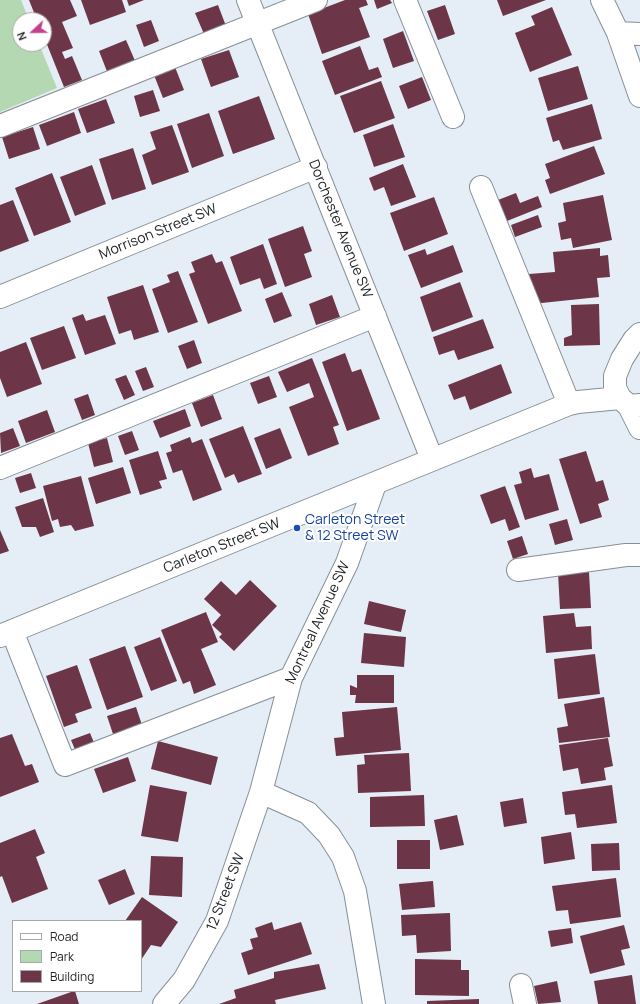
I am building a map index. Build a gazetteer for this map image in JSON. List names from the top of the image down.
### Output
{
  "streets": {
    "street": [
      "Dorchester Avenue SW",
      "Morrison Street SW",
      "Carleton Street SW",
      "Montreal Avenue SW",
      "12 Street SW"
    ]
  },
  "crossings": [
    ["Dorchester Avenue SW", "Morrison Street SW"],
    ["Dorchester Avenue SW", "Carleton Street SW"],
    ["Carleton Street SW", "Montreal Avenue SW"],
    ["Montreal Avenue SW", "12 Street SW"]
  ],
  "places": ["Carleton Street & 12 Street SW"],
  "legend": ["Road", "Park", "Building"],
  "north": "left"
}
